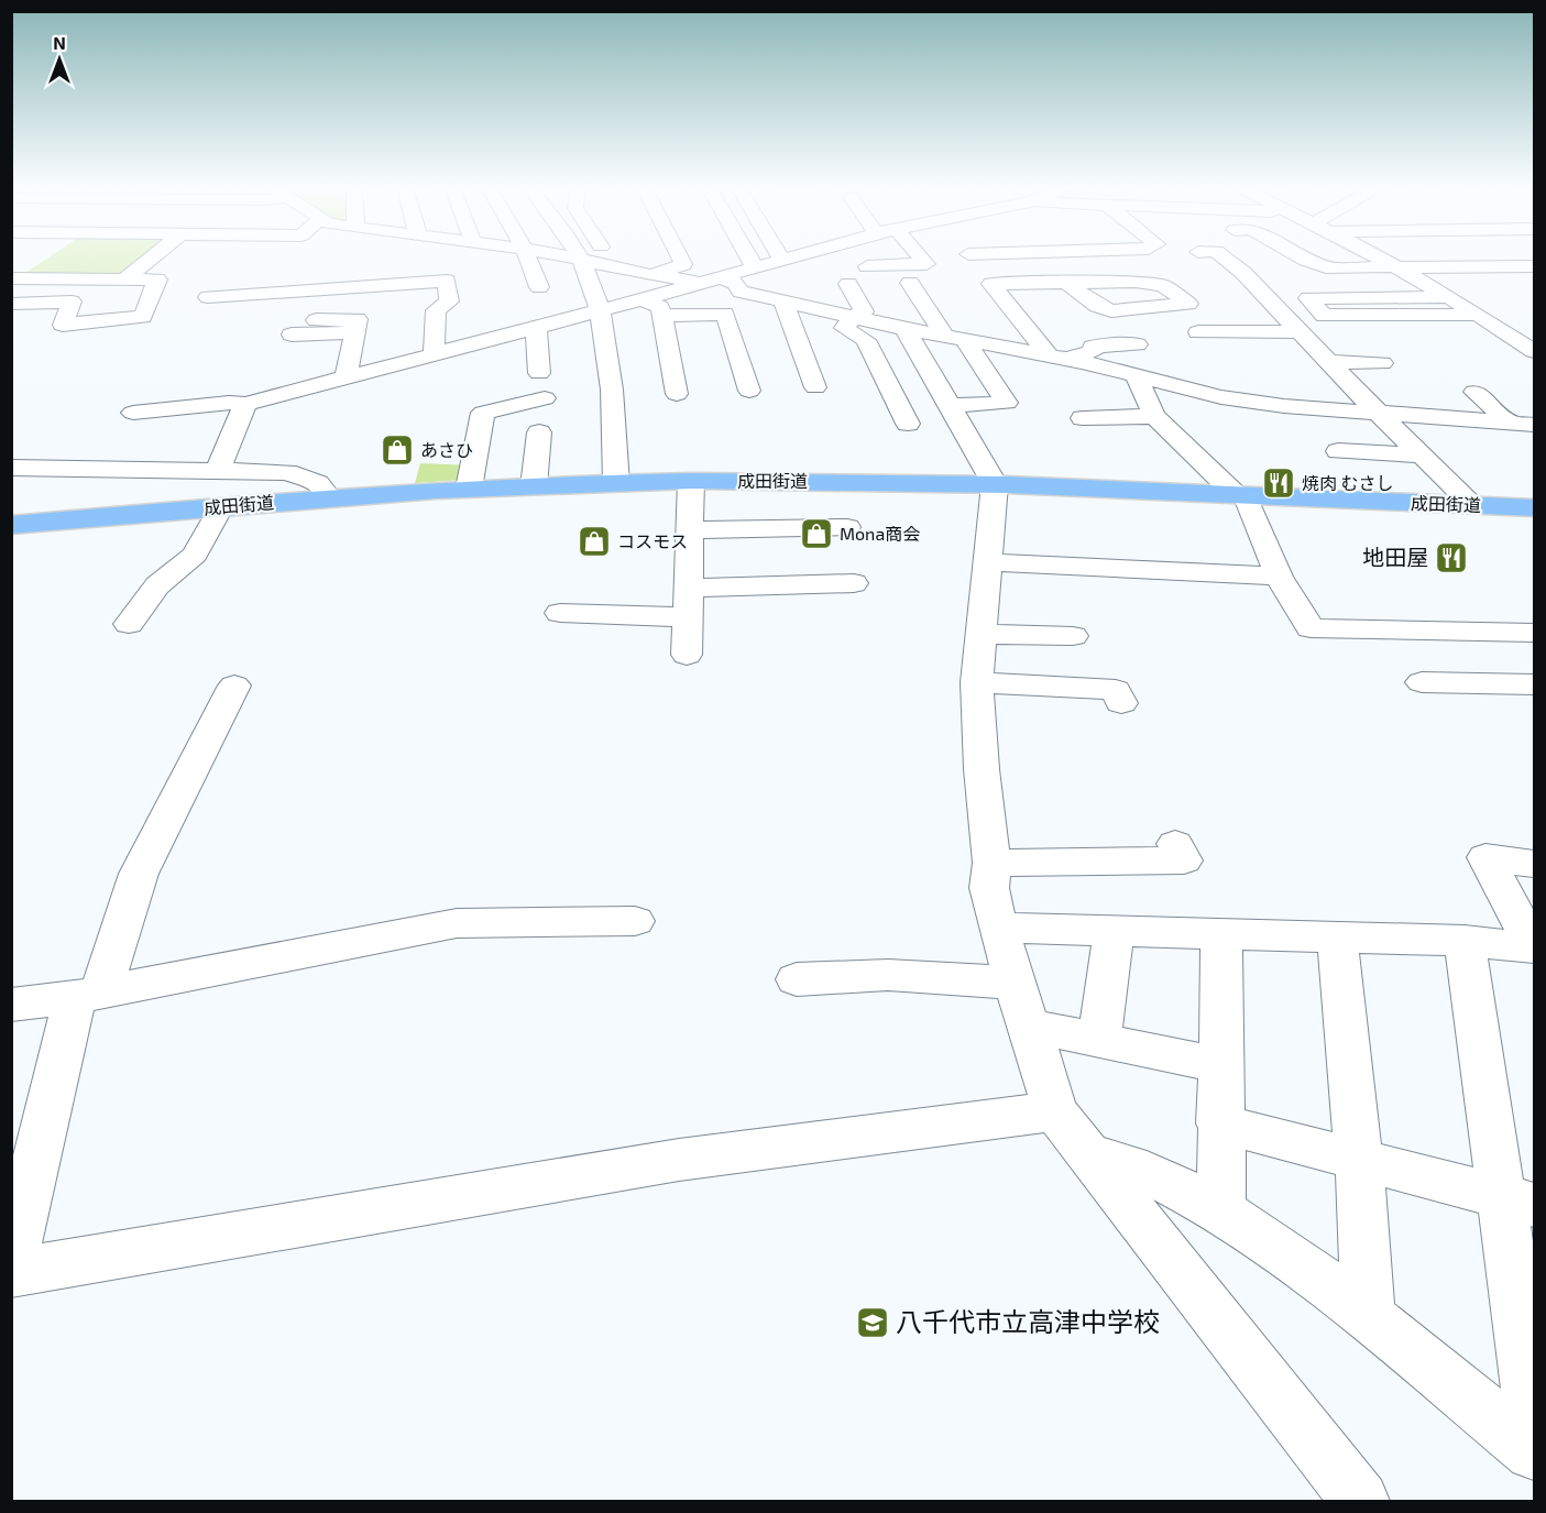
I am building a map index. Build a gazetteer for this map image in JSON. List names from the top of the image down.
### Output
{
  "streets": {
    "highway": ["成田街道"]
  },
  "places": {
    "shop": ["あさひ", "Mona商会", "コスモス"],
    "restaurant": ["焼肉 むさし", "地田屋"],
    "school or university": ["八千代市立高津中学校"]
  },
  "north": "top"
}
